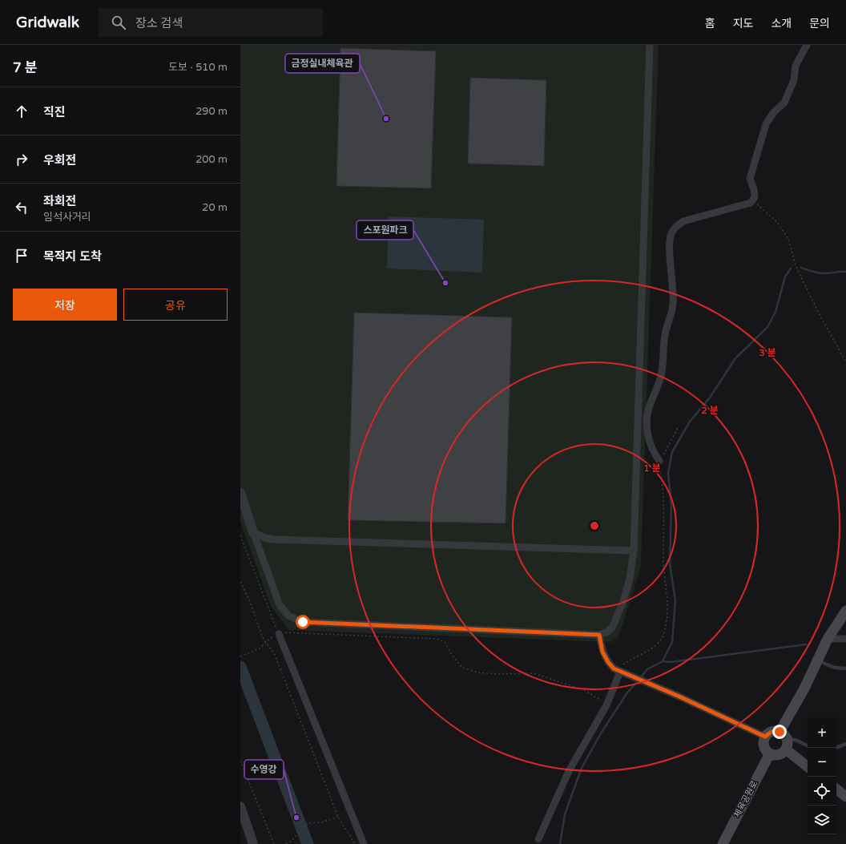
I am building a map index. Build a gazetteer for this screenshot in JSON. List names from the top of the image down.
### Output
{
  "streets": {
    "main road": ["체육공원로"]
  },
  "places": ["금정실내체육관", "스포원파크", "수영강"],
  "page": {
    "header": "Gridwalk",
    "search": "장소 검색",
    "nav": [
      "홈",
      "지도",
      "소개",
      "문의"
    ],
    "heading": ["7 분", "도보 · 510 m"],
    "list": [
      ["직진", "290 m"],
      ["우회전", "200 m"],
      ["좌회전", "임석사거리", "20 m"],
      "목적지 도착"
    ],
    "buttons": ["저장", "공유"],
    "map_buttons": ["+", "−"]
  },
  "rings": ["3 분", "2 분", "1 분"]
}
